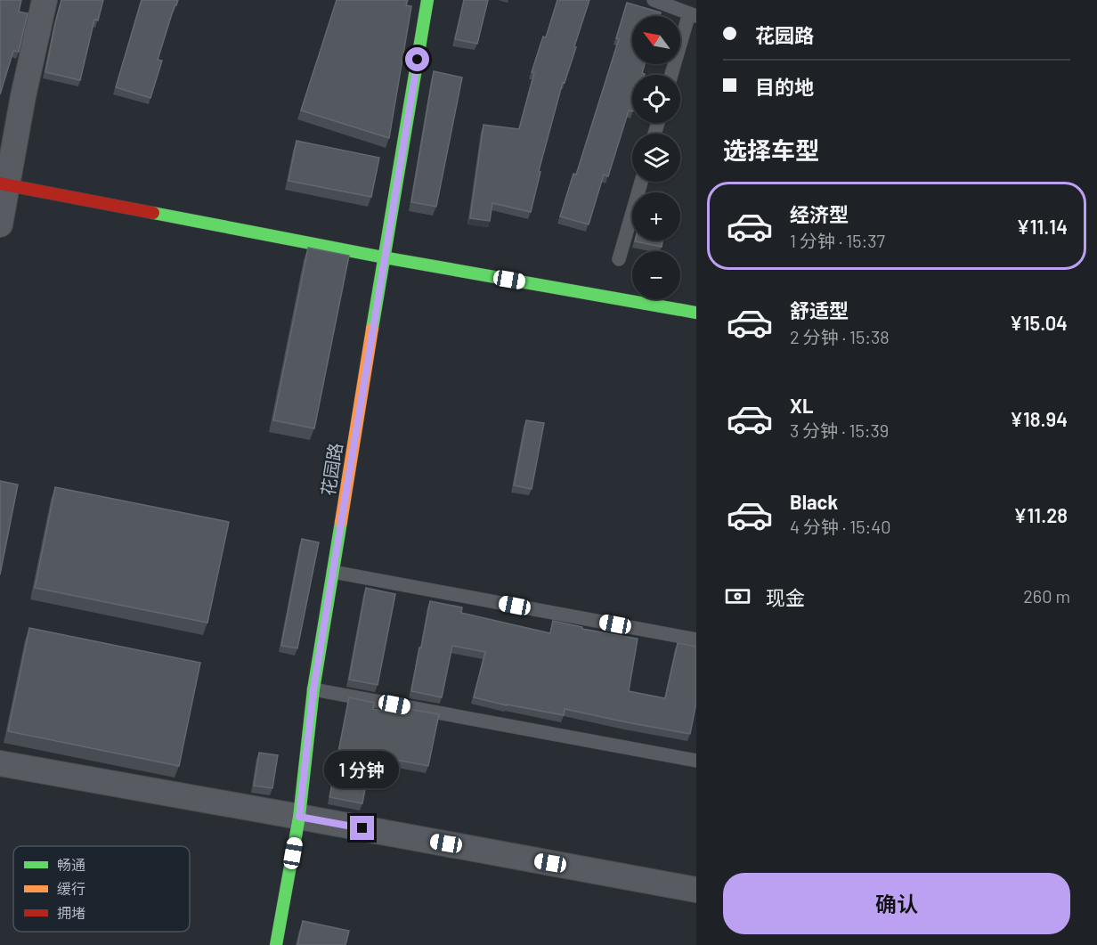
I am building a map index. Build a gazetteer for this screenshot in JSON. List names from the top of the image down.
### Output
{
  "streets": {
    "street": ["花园路"]
  },
  "legend": ["畅通", "缓行", "拥堵"],
  "north": "top left",
  "page": {
    "banner": ["花园路", "目的地"],
    "map_buttons": ["+", "−"],
    "heading": "选择车型",
    "list": [
      {
        "name": "经济型",
        "note": "1 分钟 · 15:37",
        "value": "¥11.14"
      },
      {
        "name": "舒适型",
        "note": "2 分钟 · 15:38",
        "value": "¥15.04"
      },
      {
        "name": "XL",
        "note": "3 分钟 · 15:39",
        "value": "¥18.94"
      },
      {
        "name": "Black",
        "note": "4 分钟 · 15:40",
        "value": "¥11.28"
      }
    ],
    "pay": ["现金", "260 m"],
    "bubble": "1 分钟",
    "buttons": "确认"
  }
}
